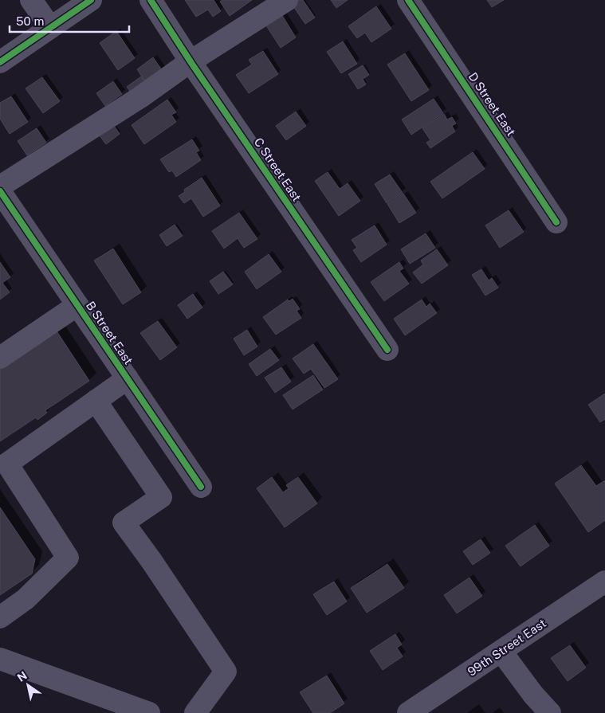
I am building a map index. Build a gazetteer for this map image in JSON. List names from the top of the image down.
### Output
{
  "streets": {
    "street": [
      "D Street East",
      "C Street East",
      "B Street East",
      "99th Street East"
    ]
  },
  "scale_bar": "50 m",
  "north": "top left"
}
